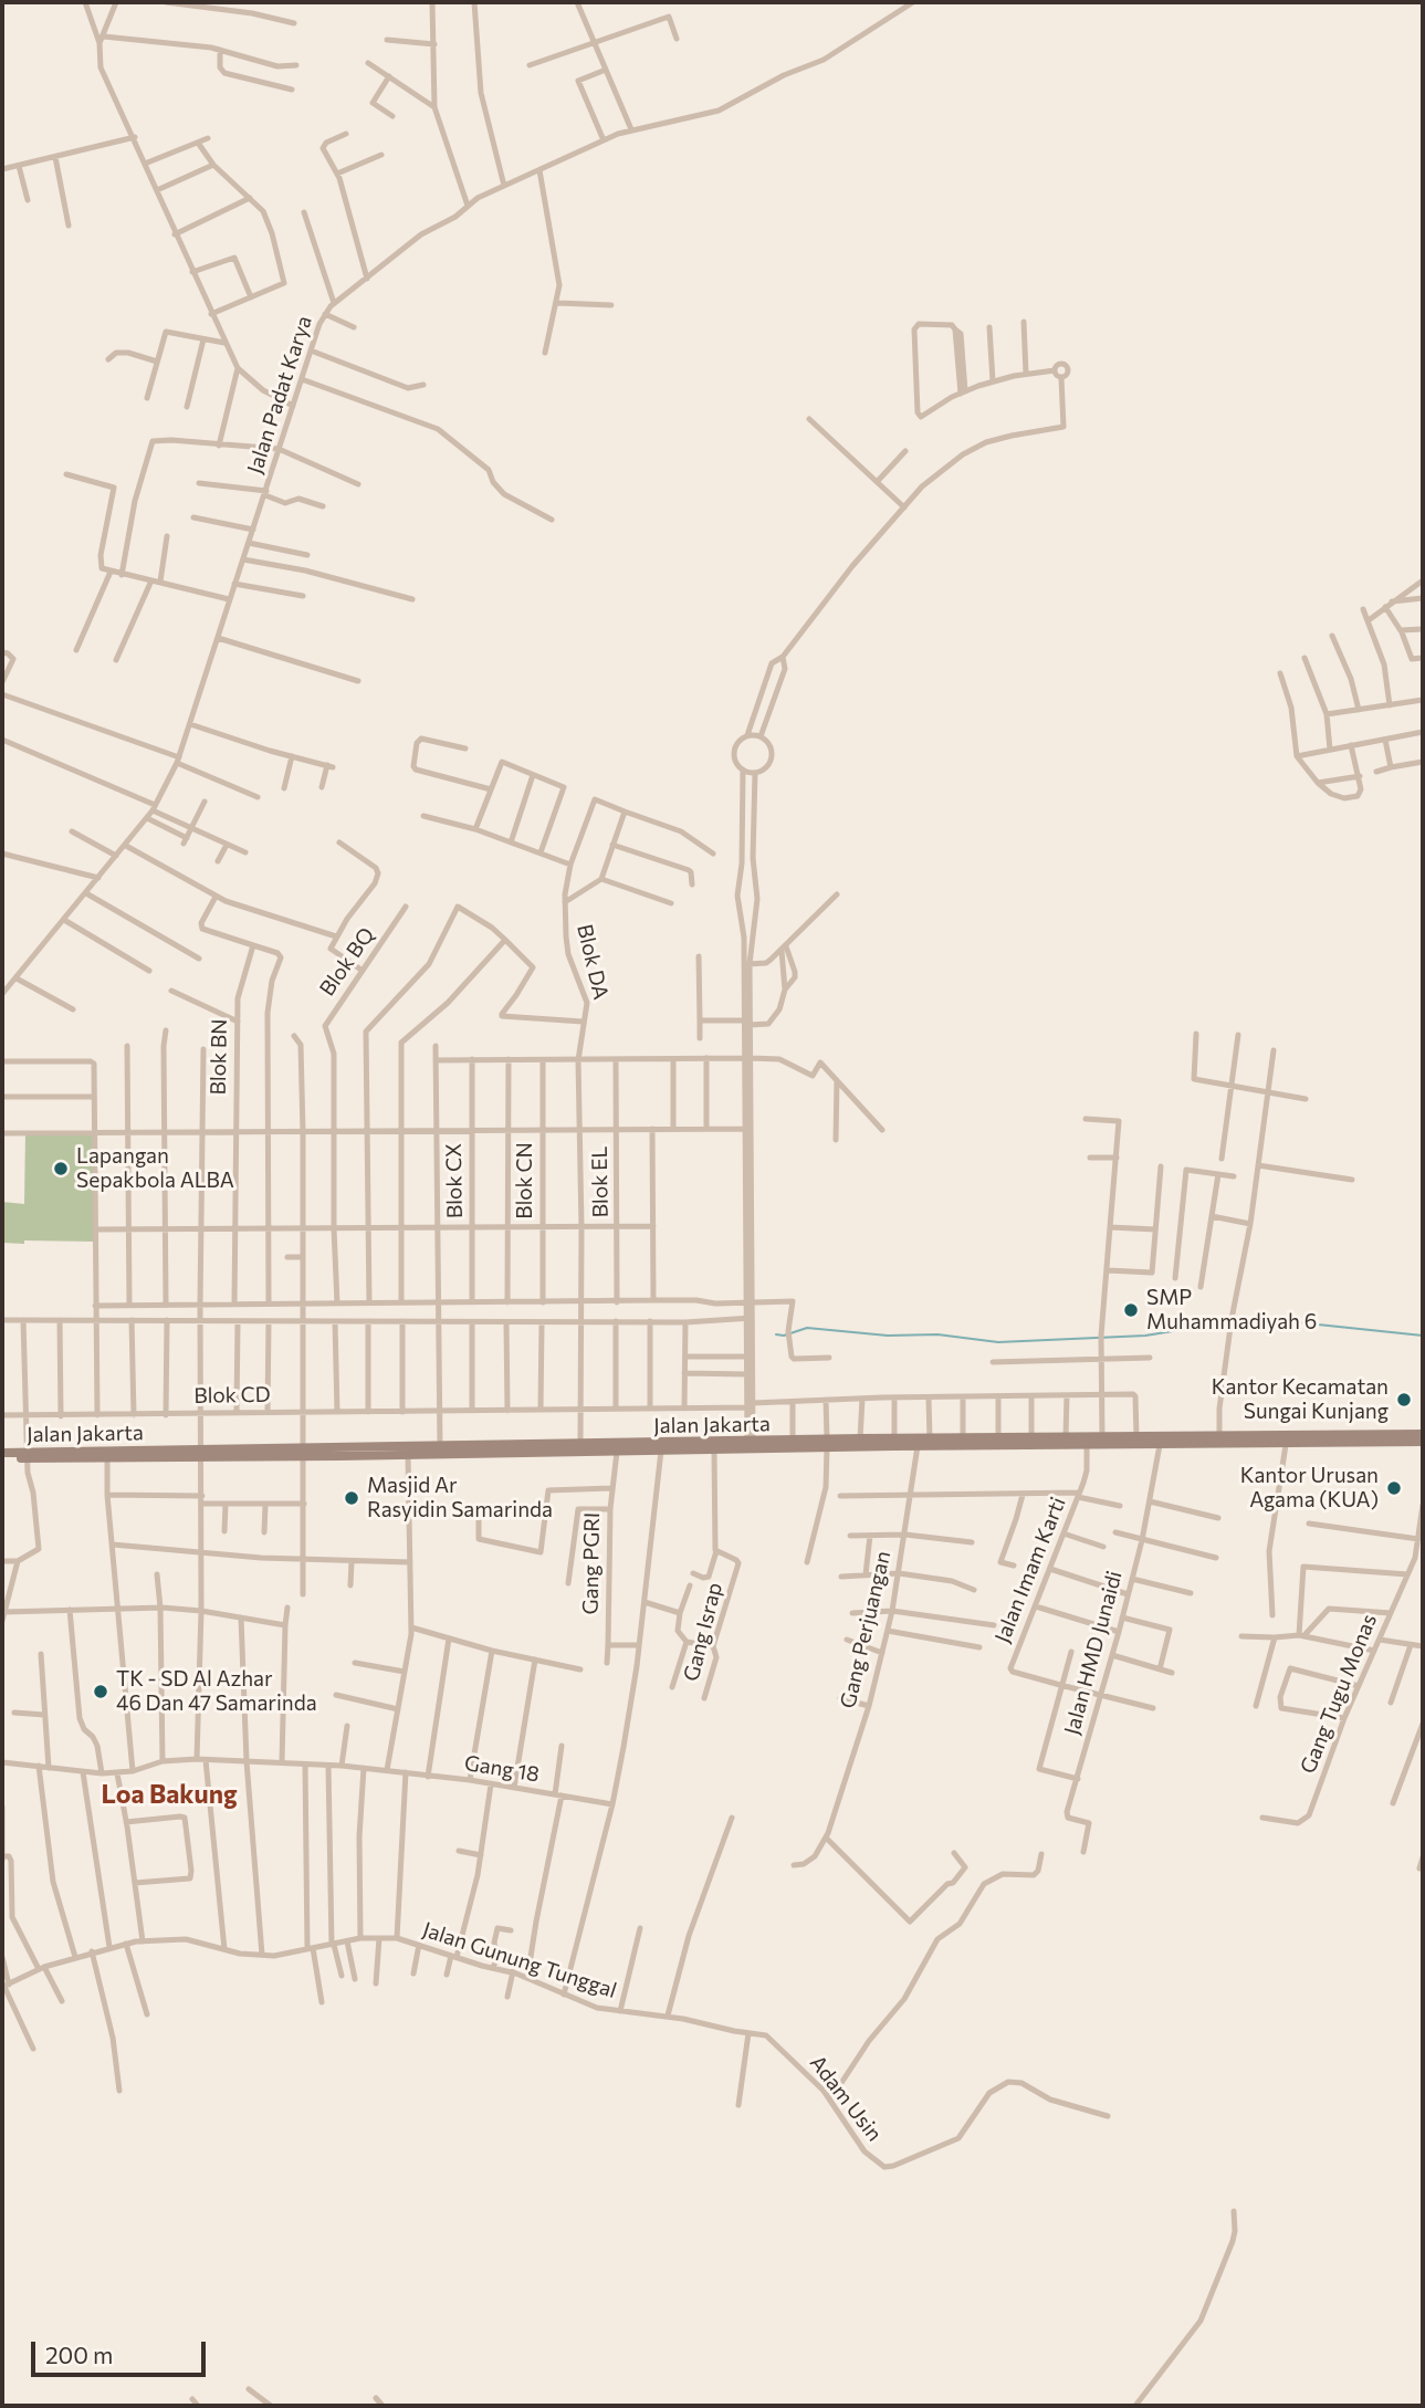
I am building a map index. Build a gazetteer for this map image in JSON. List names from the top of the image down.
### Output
{
  "streets": {
    "main road": ["Jalan Jakarta"],
    "street": [
      "Jalan Padat Karya",
      "Blok BQ",
      "Blok DA",
      "Blok BN",
      "Blok CX",
      "Blok CN",
      "Blok EL",
      "Blok CD",
      "Gang PGRI",
      "Jalan Imam Karti",
      "Gang Perjuangan",
      "Gang Israp",
      "Jalan HMD Junaidi",
      "Gang Tugu Monas",
      "Gang 18",
      "Jalan Gunung Tunggal",
      "Adam Usin"
    ]
  },
  "crossings": [
    ["Blok DA", "Blok CD"],
    ["Blok DA", "Jalan Jakarta"],
    ["Blok CD", "Jalan Jakarta"],
    ["Jalan Jakarta", "Gang PGRI"],
    ["Jalan Jakarta", "Jalan Imam Karti"],
    ["Jalan Jakarta", "Gang Perjuangan"],
    ["Jalan Jakarta", "Gang Israp"],
    ["Jalan Jakarta", "Jalan HMD Junaidi"],
    ["Jalan Imam Karti", "Jalan HMD Junaidi"],
    ["Jalan Gunung Tunggal", "Adam Usin"]
  ],
  "districts": ["Loa Bakung"],
  "places": [
    "Lapangan Sepakbola ALBA",
    "SMP Muhammadiyah 6",
    "Kantor Kecamatan Sungai Kunjang",
    "Kantor Urusan Agama (KUA)",
    "Masjid Ar Rasyidin Samarinda",
    "TK - SD Al Azhar 46 Dan 47 Samarinda"
  ],
  "scale_bar": "200 m"
}
